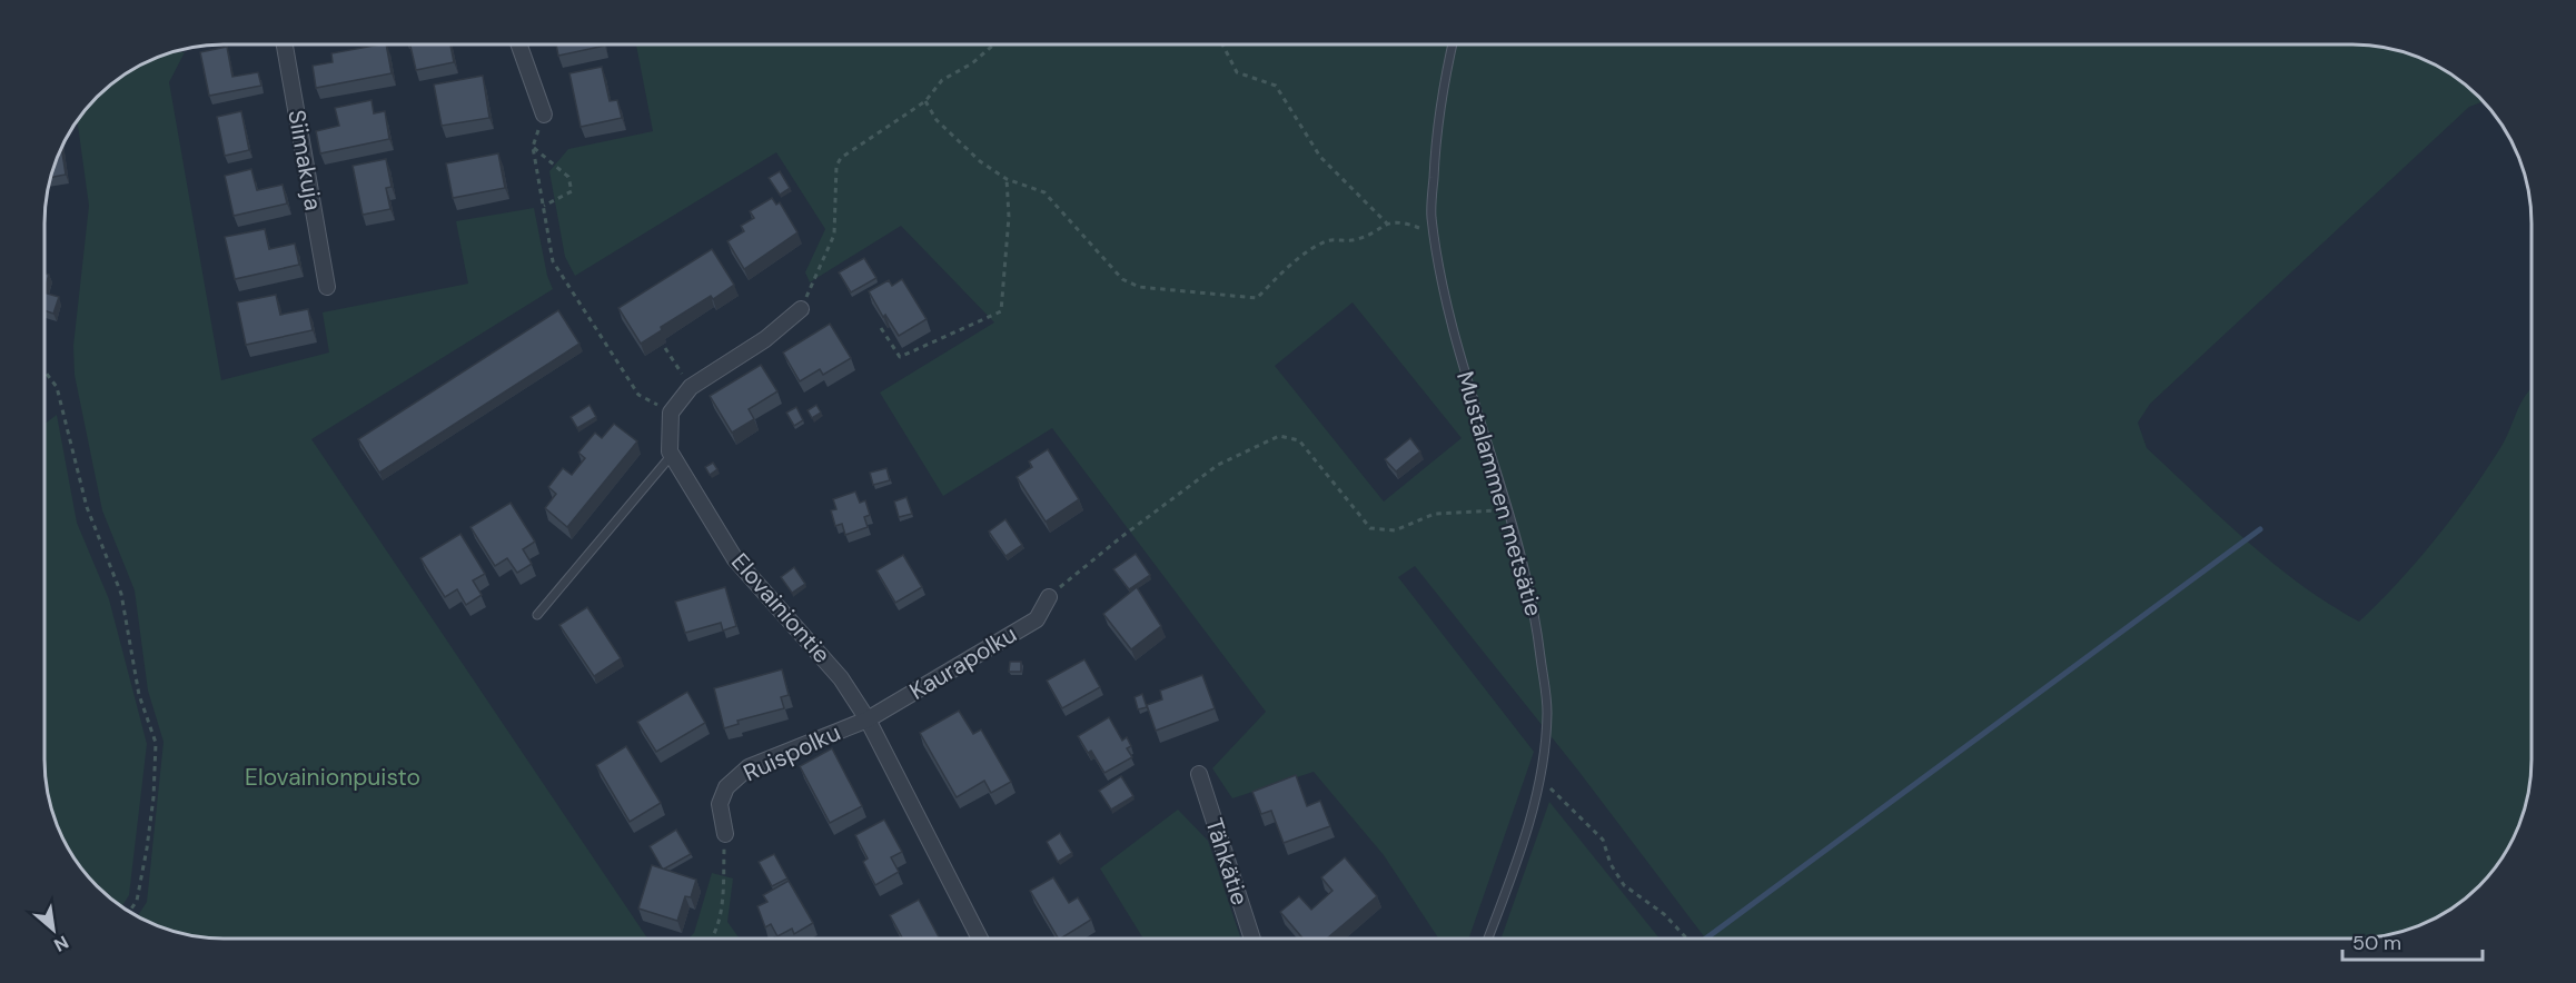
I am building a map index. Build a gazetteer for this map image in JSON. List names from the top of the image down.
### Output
{
  "streets": {
    "street": [
      "Siimakuja",
      "Elovainiontie",
      "Kaurapolku",
      "Ruispolku",
      "Tähkätie"
    ],
    "lane": ["Mustalammen metsätie"]
  },
  "crossings": [
    ["Elovainiontie", "Kaurapolku"],
    ["Elovainiontie", "Ruispolku"],
    ["Kaurapolku", "Ruispolku"]
  ],
  "parks": ["Elovainionpuisto"],
  "scale_bar": "50 m",
  "north": "bottom right"
}
